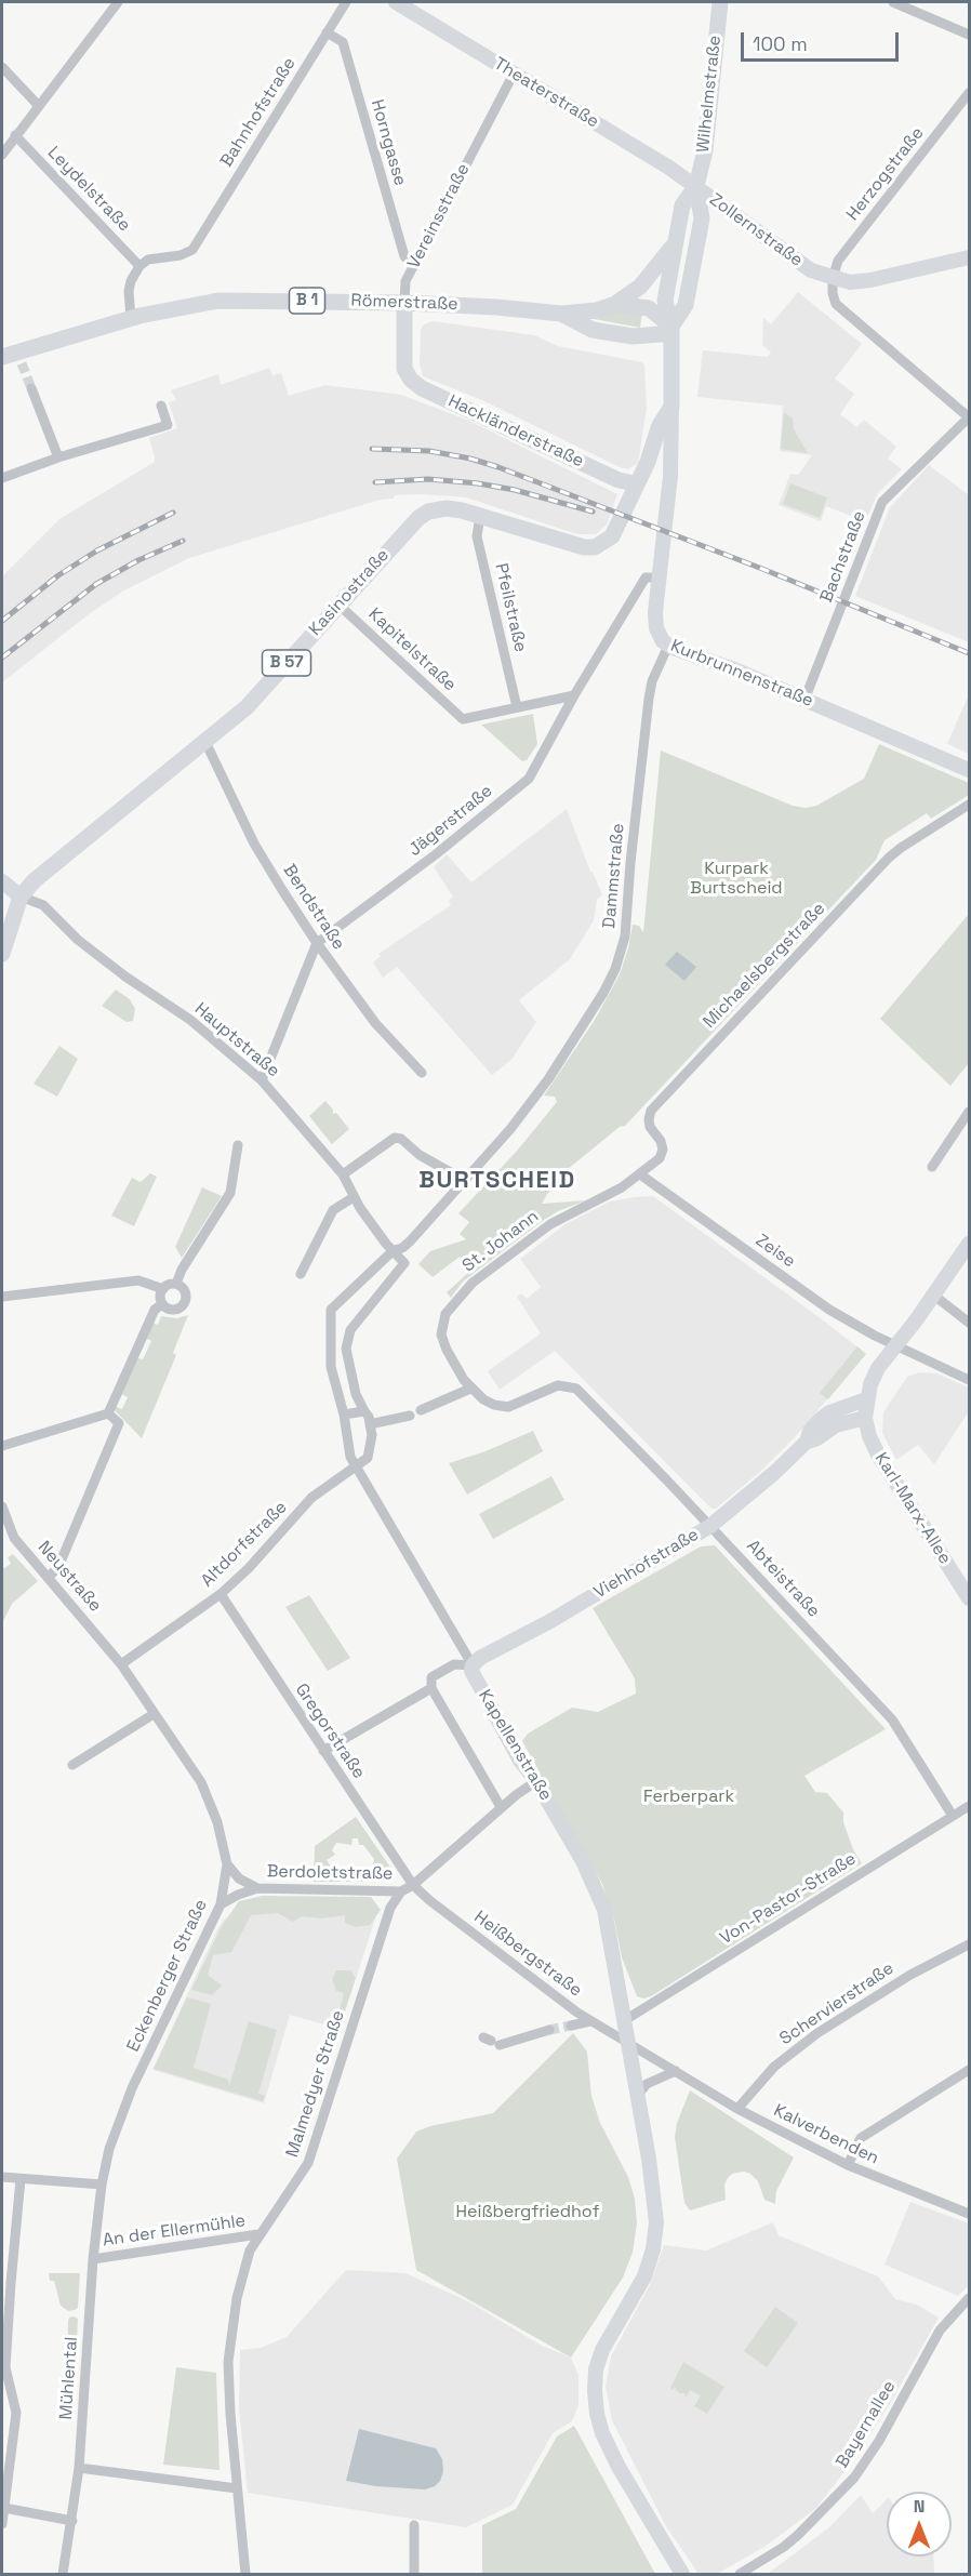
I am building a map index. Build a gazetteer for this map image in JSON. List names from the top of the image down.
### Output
{
  "streets": {
    "main road": [
      "Theaterstraße",
      "Wilhelmstraße",
      "Vereinsstraße",
      "Zollernstraße",
      "B 1",
      "Römerstraße",
      "Hackländerstraße",
      "Kasinostraße",
      "B 57",
      "Kurbrunnenstraße",
      "Karl-Marx-Allee",
      "Viehhofstraße",
      "Kapellenstraße"
    ],
    "street": [
      "Bahnhofstraße",
      "Horngasse",
      "Herzogstraße",
      "Leydelstraße",
      "Bachstraße",
      "Pfeilstraße",
      "Kapitelstraße",
      "Jägerstraße",
      "Dammstraße",
      "Bendstraße",
      "Michaelsbergstraße",
      "Hauptstraße",
      "St. Johann",
      "Zeise",
      "Altdorfstraße",
      "Neustraße",
      "Abteistraße",
      "Gregorstraße",
      "Berdoletstraße",
      "Von-Pastor-Straße",
      "Heißbergstraße",
      "Eckenberger Straße",
      "Schervierstraße",
      "Malmedyer Straße",
      "Kalverbenden",
      "An der Ellermühle",
      "Mühlental",
      "Bayernallee"
    ]
  },
  "crossings": [
    ["Theaterstraße", "Wilhelmstraße"],
    ["Theaterstraße", "Vereinsstraße"],
    ["Theaterstraße", "Zollernstraße"],
    ["Theaterstraße", "Kurbrunnenstraße"],
    ["Wilhelmstraße", "Zollernstraße"],
    ["Wilhelmstraße", "Kurbrunnenstraße"],
    ["Bahnhofstraße", "Horngasse"],
    ["Bahnhofstraße", "Leydelstraße"],
    ["Horngasse", "Vereinsstraße"],
    ["Herzogstraße", "Zollernstraße"],
    ["Vereinsstraße", "Römerstraße"],
    ["Vereinsstraße", "Hackländerstraße"],
    ["Zollernstraße", "Kurbrunnenstraße"],
    ["B 1", "Römerstraße"],
    ["B 1", "Kurbrunnenstraße"],
    ["Römerstraße", "Kurbrunnenstraße"],
    ["Hackländerstraße", "Kasinostraße"],
    ["Bachstraße", "Kurbrunnenstraße"],
    ["Kasinostraße", "Pfeilstraße"],
    ["Kasinostraße", "Kapitelstraße"],
    ["Kasinostraße", "B 57"],
    ["Kasinostraße", "Kurbrunnenstraße"],
    ["Kasinostraße", "Bendstraße"],
    ["Kasinostraße", "Hauptstraße"],
    ["Pfeilstraße", "Kapitelstraße"],
    ["B 57", "Hauptstraße"],
    ["Kurbrunnenstraße", "Jägerstraße"],
    ["Kurbrunnenstraße", "Dammstraße"],
    ["Jägerstraße", "Bendstraße"],
    ["Dammstraße", "Hauptstraße"],
    ["Dammstraße", "Kapellenstraße"],
    ["Michaelsbergstraße", "St. Johann"],
    ["Michaelsbergstraße", "Zeise"],
    ["Hauptstraße", "Kapellenstraße"],
    ["St. Johann", "Zeise"],
    ["St. Johann", "Abteistraße"],
    ["Zeise", "Karl-Marx-Allee"],
    ["Karl-Marx-Allee", "Viehhofstraße"],
    ["Altdorfstraße", "Neustraße"],
    ["Altdorfstraße", "Gregorstraße"],
    ["Altdorfstraße", "Kapellenstraße"],
    ["Altdorfstraße", "Eckenberger Straße"],
    ["Viehhofstraße", "Abteistraße"],
    ["Viehhofstraße", "Kapellenstraße"],
    ["Neustraße", "Eckenberger Straße"],
    ["Abteistraße", "Von-Pastor-Straße"],
    ["Gregorstraße", "Heißbergstraße"],
    ["Kapellenstraße", "Von-Pastor-Straße"],
    ["Kapellenstraße", "Heißbergstraße"],
    ["Kapellenstraße", "Kalverbenden"],
    ["Berdoletstraße", "Eckenberger Straße"],
    ["Berdoletstraße", "Malmedyer Straße"],
    ["Heißbergstraße", "Kalverbenden"],
    ["Eckenberger Straße", "Mühlental"],
    ["Schervierstraße", "Kalverbenden"],
    ["Malmedyer Straße", "An der Ellermühle"],
    ["An der Ellermühle", "Mühlental"]
  ],
  "districts": ["BURTSCHEID"],
  "parks": ["Kurpark Burtscheid", "Ferberpark", "Heißbergfriedhof"],
  "scale_bar": "100 m",
  "north": "top"
}
